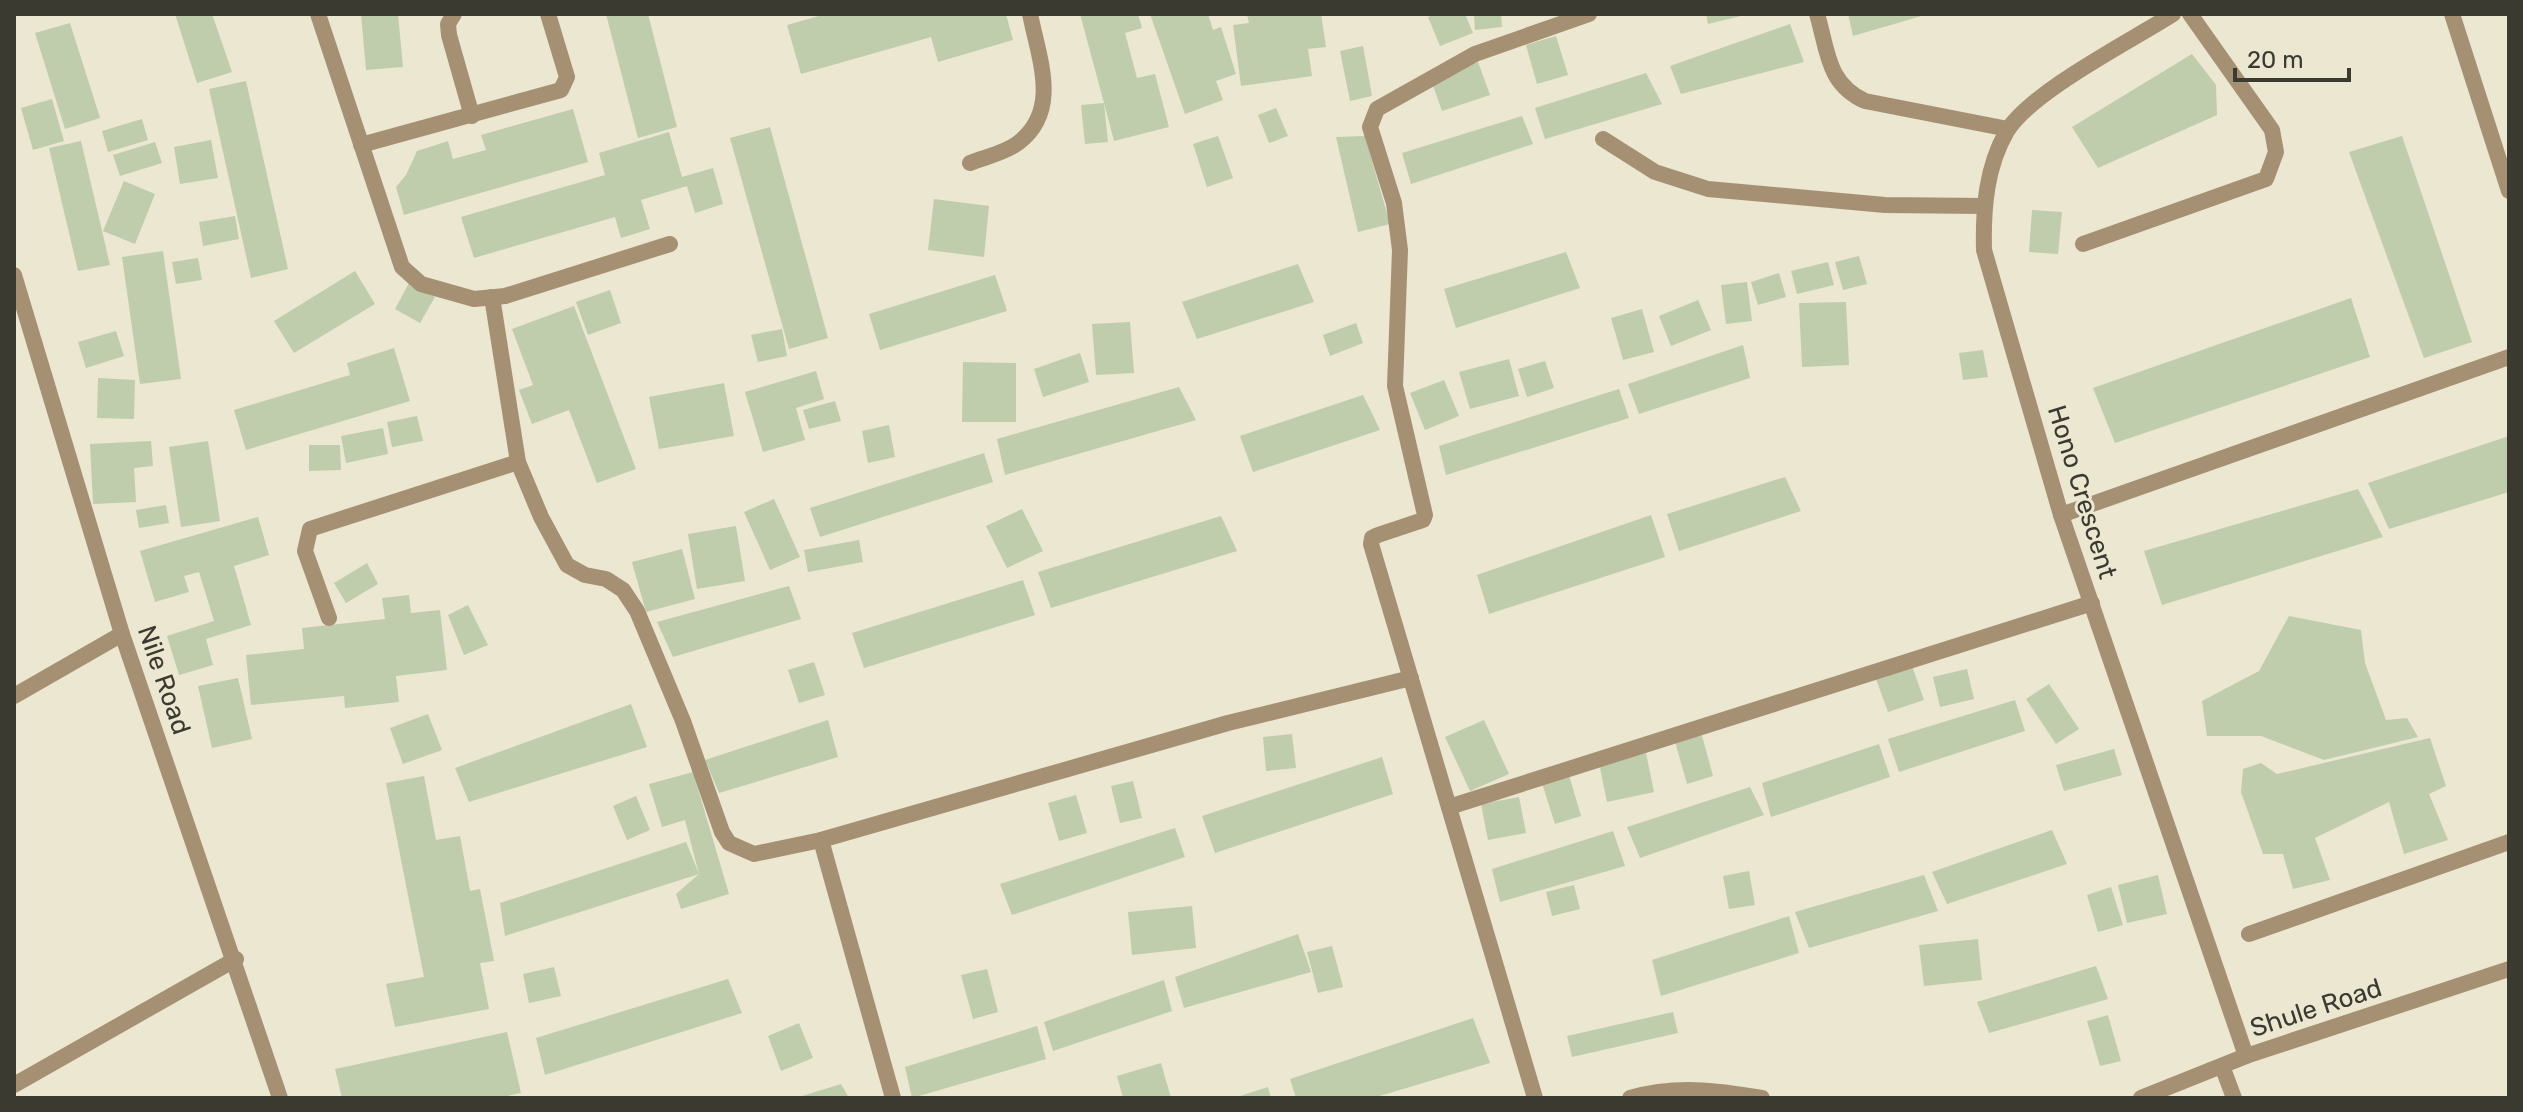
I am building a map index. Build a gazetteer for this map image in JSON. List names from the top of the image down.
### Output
{
  "streets": {
    "street": ["Hono Crescent", "Nile Road", "Shule Road"]
  },
  "crossings": [
    ["Hono Crescent", "Shule Road"]
  ],
  "scale_bar": "20 m"
}
